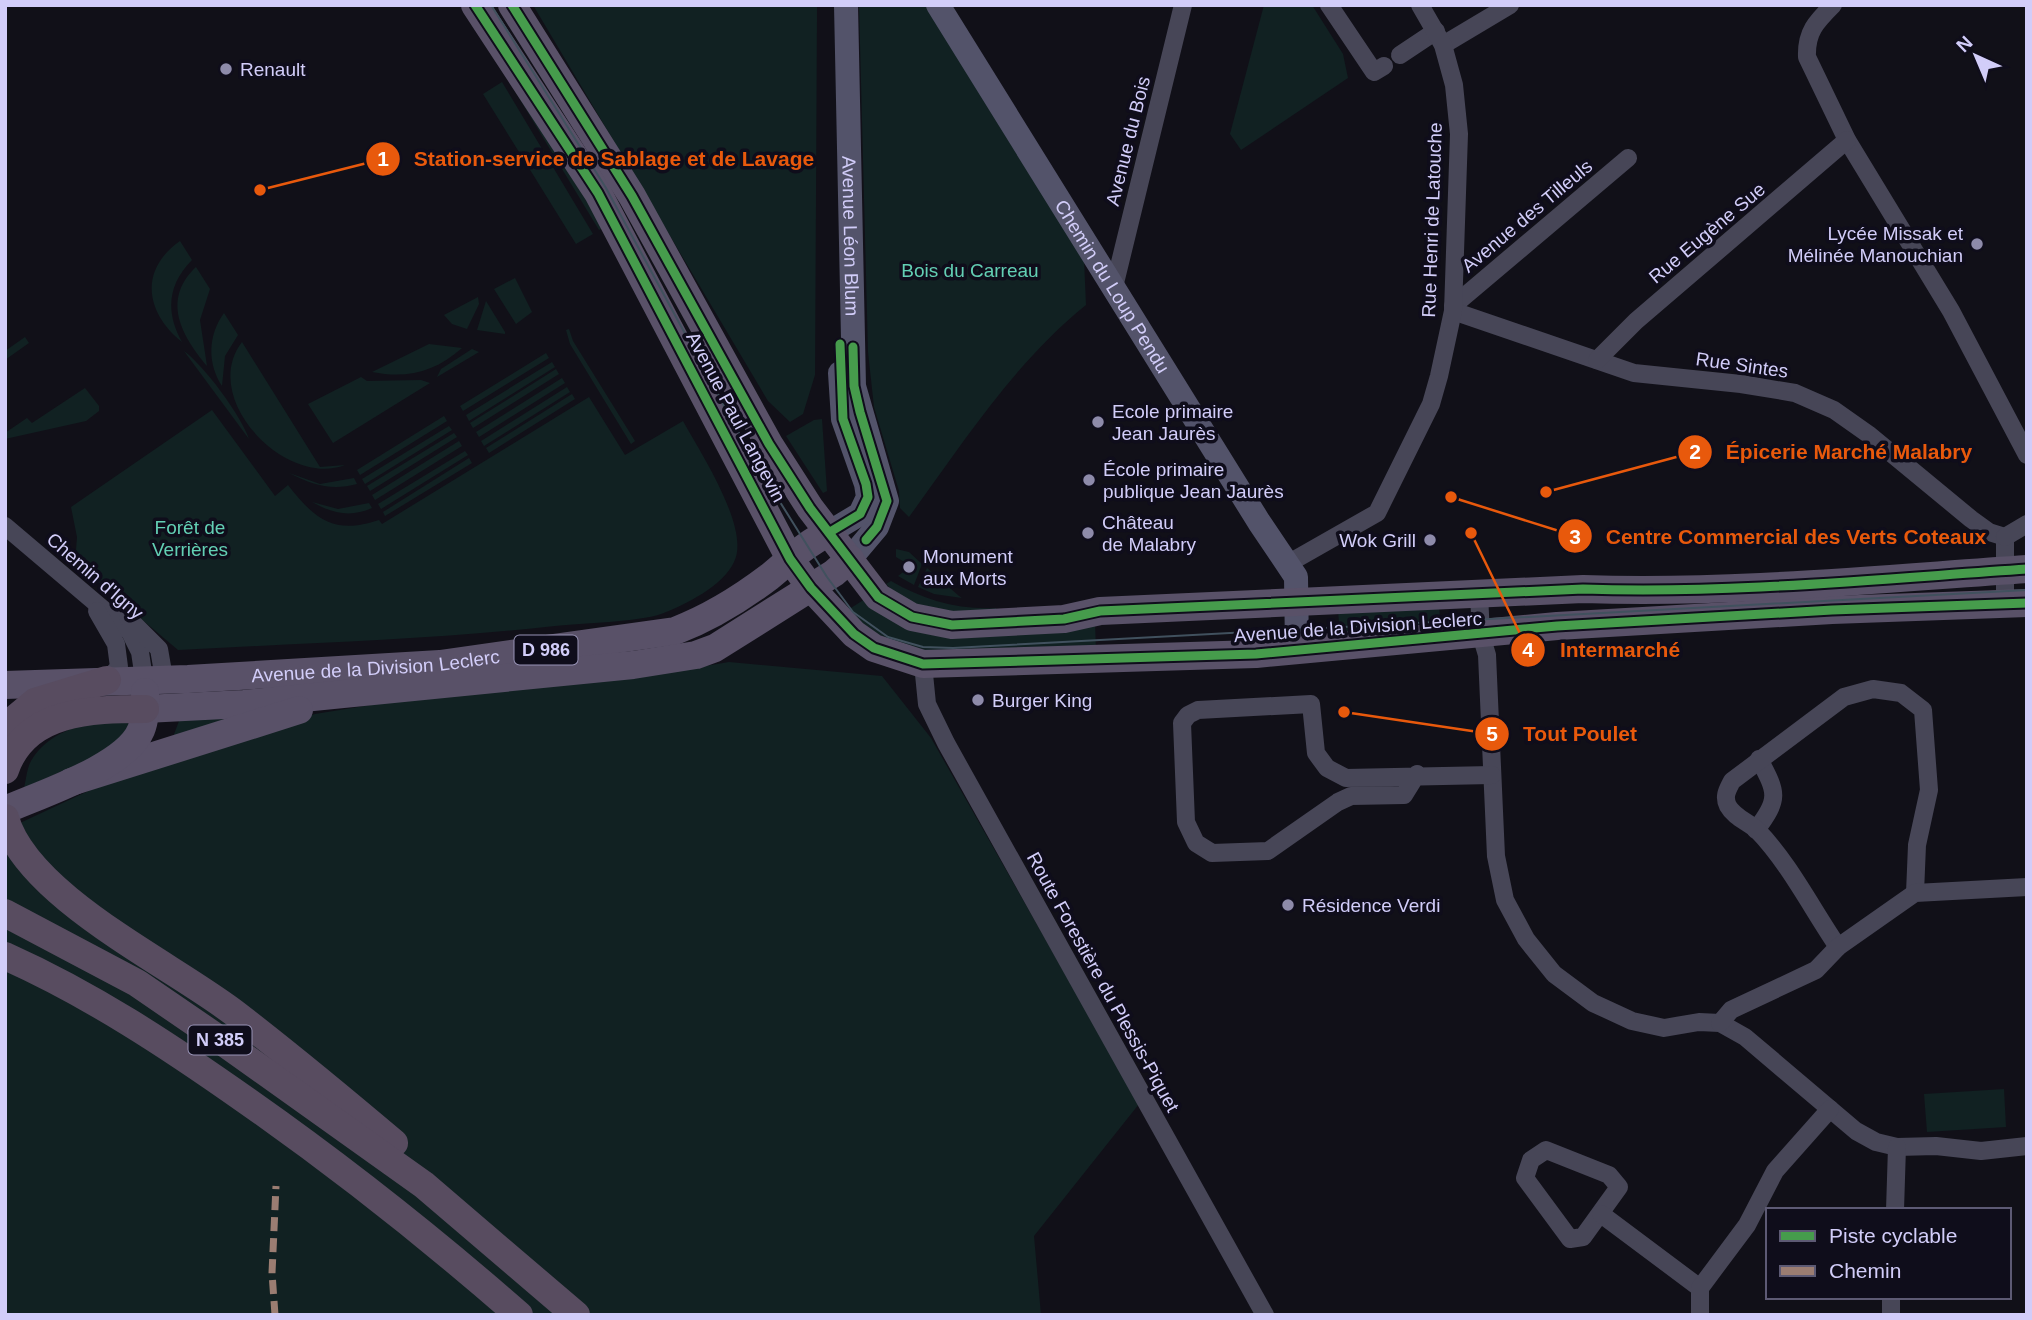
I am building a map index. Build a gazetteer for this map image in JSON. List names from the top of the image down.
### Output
{
  "streets": {
    "highway": ["N 385"],
    "main road": [
      "Avenue Léon Blum",
      "Chemin du Loup Pendu",
      "Avenue Paul Langevin",
      "Avenue de la Division Leclerc",
      "D 986"
    ],
    "street": [
      "Avenue du Bois",
      "Avenue des Tilleuls",
      "Rue Henri de Latouche",
      "Rue Eugène Sue",
      "Rue Sintes",
      "Chemin d'Igny",
      "Route Forestière du Plessis-Piquet"
    ]
  },
  "crossings": [
    ["Avenue du Bois", "Chemin du Loup Pendu"],
    ["Avenue des Tilleuls", "Rue Henri de Latouche"],
    ["Avenue des Tilleuls", "Rue Sintes"],
    ["Rue Henri de Latouche", "Chemin du Loup Pendu"],
    ["Rue Henri de Latouche", "Rue Sintes"],
    ["Rue Eugène Sue", "Rue Sintes"],
    ["Avenue Léon Blum", "Avenue Paul Langevin"],
    ["Avenue Léon Blum", "Avenue de la Division Leclerc"],
    ["Chemin du Loup Pendu", "Avenue de la Division Leclerc"],
    ["Avenue Paul Langevin", "Avenue de la Division Leclerc"],
    ["Chemin d'Igny", "Avenue de la Division Leclerc"],
    ["Avenue de la Division Leclerc", "D 986"],
    ["Avenue de la Division Leclerc", "Route Forestière du Plessis-Piquet"]
  ],
  "parks": ["Bois du Carreau", "Forêt de Verrières"],
  "places": [
    "Renault",
    "Station-service de Sablage et de Lavage",
    "Lycée Missak et Mélinée Manouchian",
    "Ecole primaire Jean Jaurès",
    "École primaire publique Jean Jaurès",
    "Épicerie Marché Malabry",
    "Centre Commercial des Verts Coteaux",
    "Château de Malabry",
    "Intermarché",
    "Wok Grill",
    "Monument aux Morts",
    "Burger King",
    "Tout Poulet",
    "Résidence Verdi"
  ],
  "legend": ["Piste cyclable", "Chemin"],
  "north": "top left"
}
